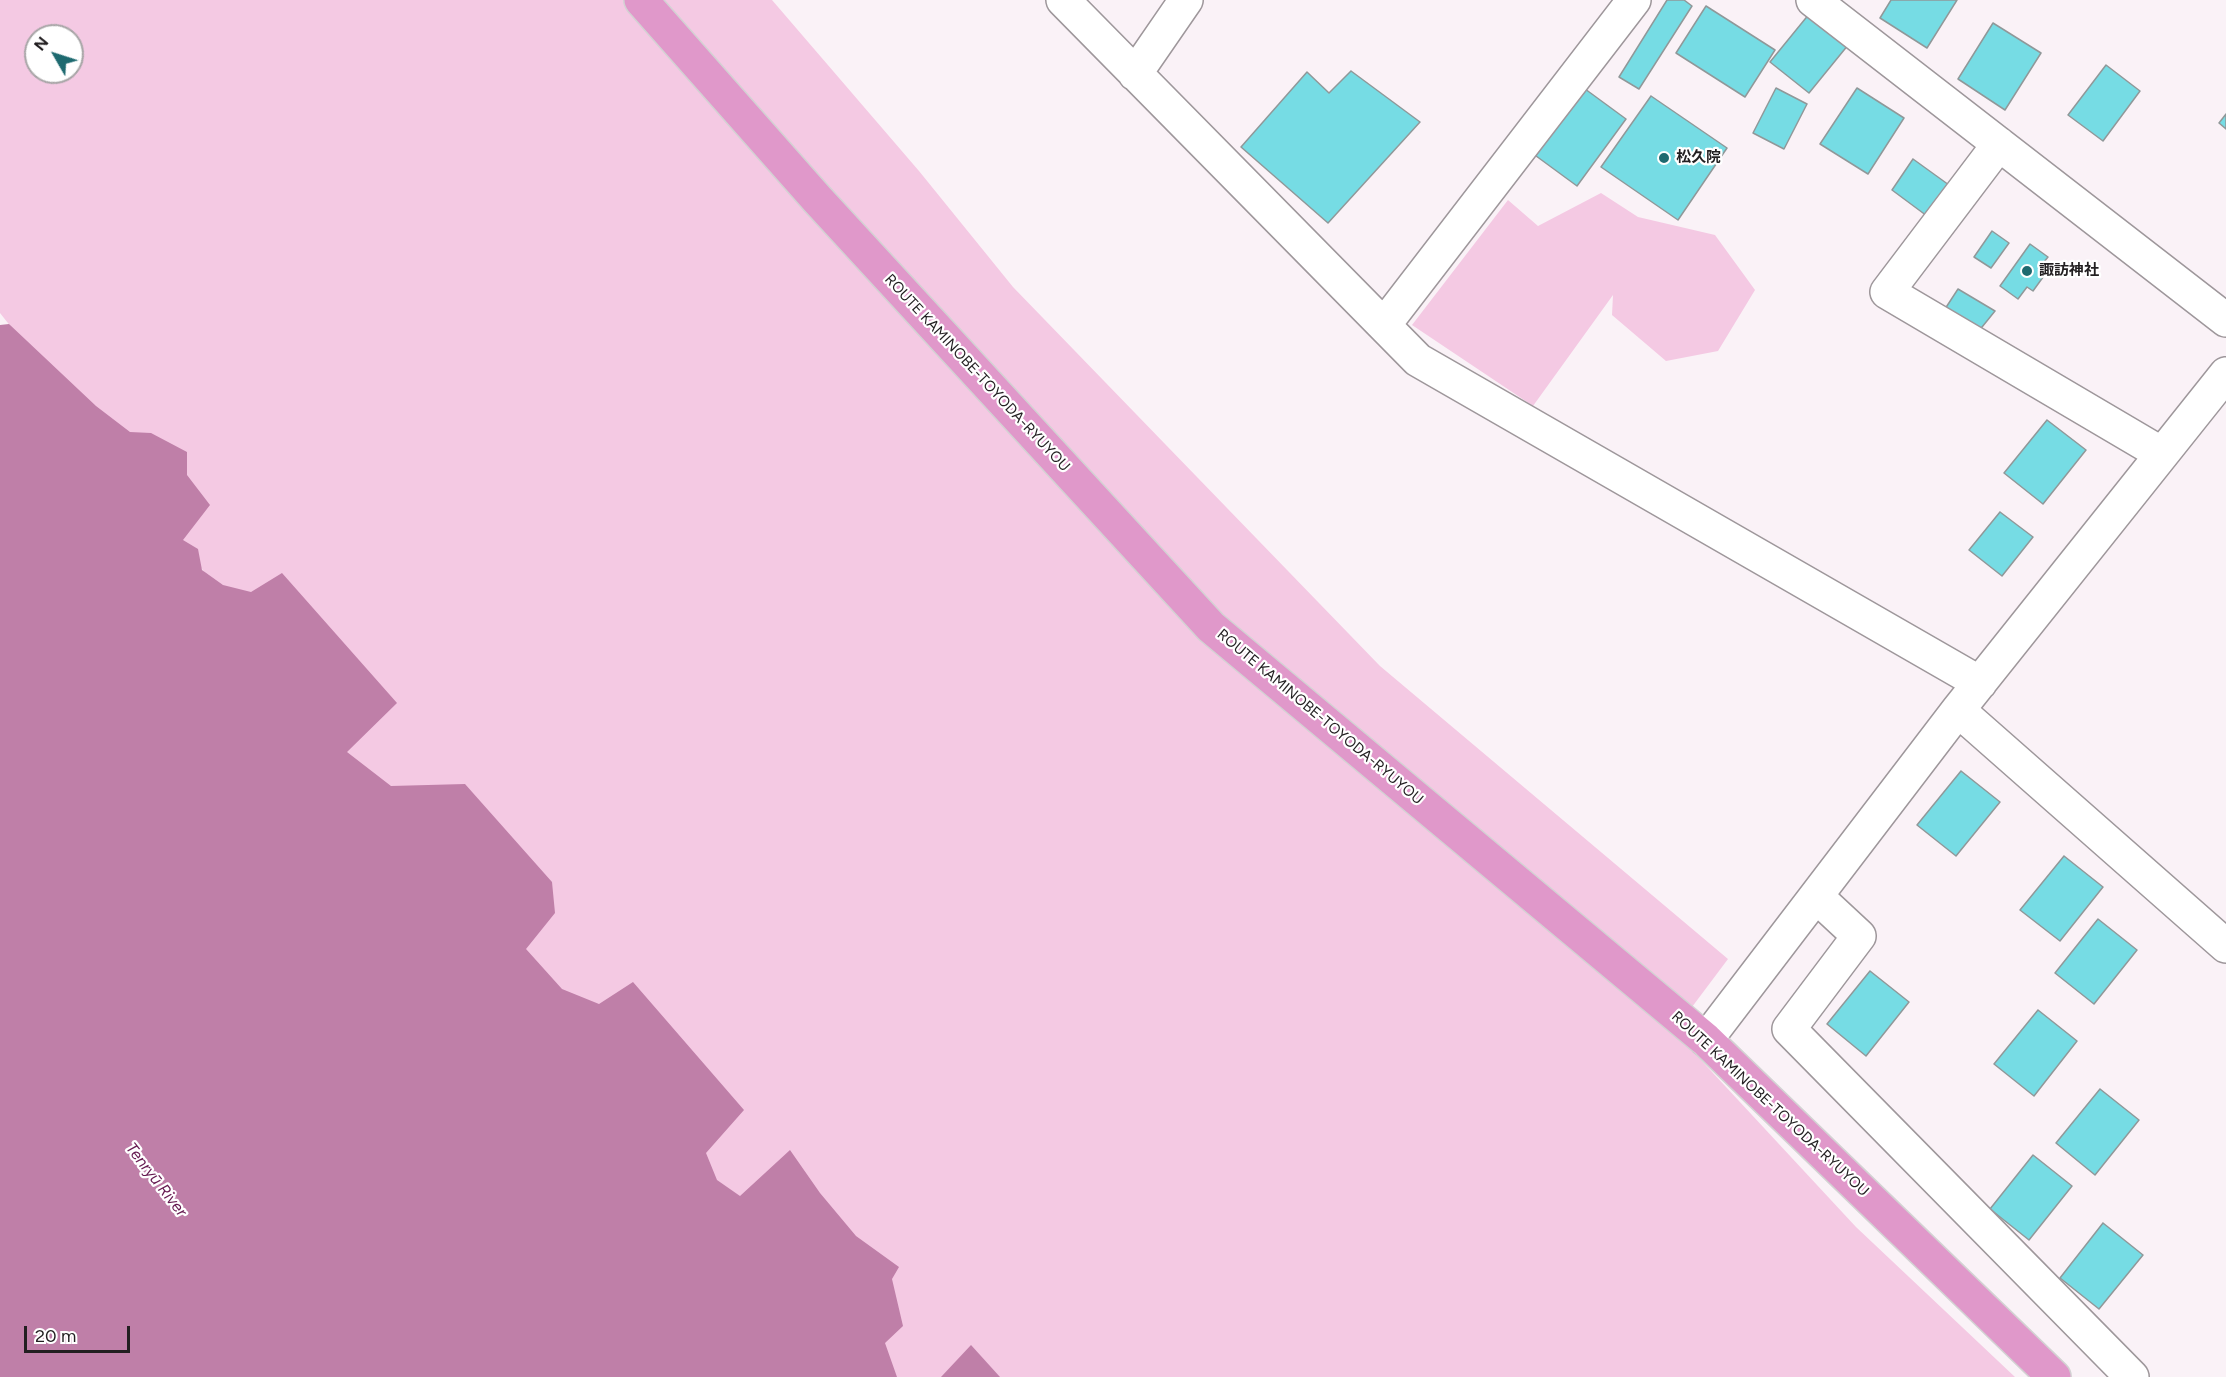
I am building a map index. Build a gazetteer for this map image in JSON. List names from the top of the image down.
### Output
{
  "streets": {
    "main road": ["ROUTE KAMINOBE-TOYODA-RYUYOU"]
  },
  "water": ["Tenryū River"],
  "places": ["松久院", "諏訪神社"],
  "scale_bar": "20 m",
  "north": "top left"
}
